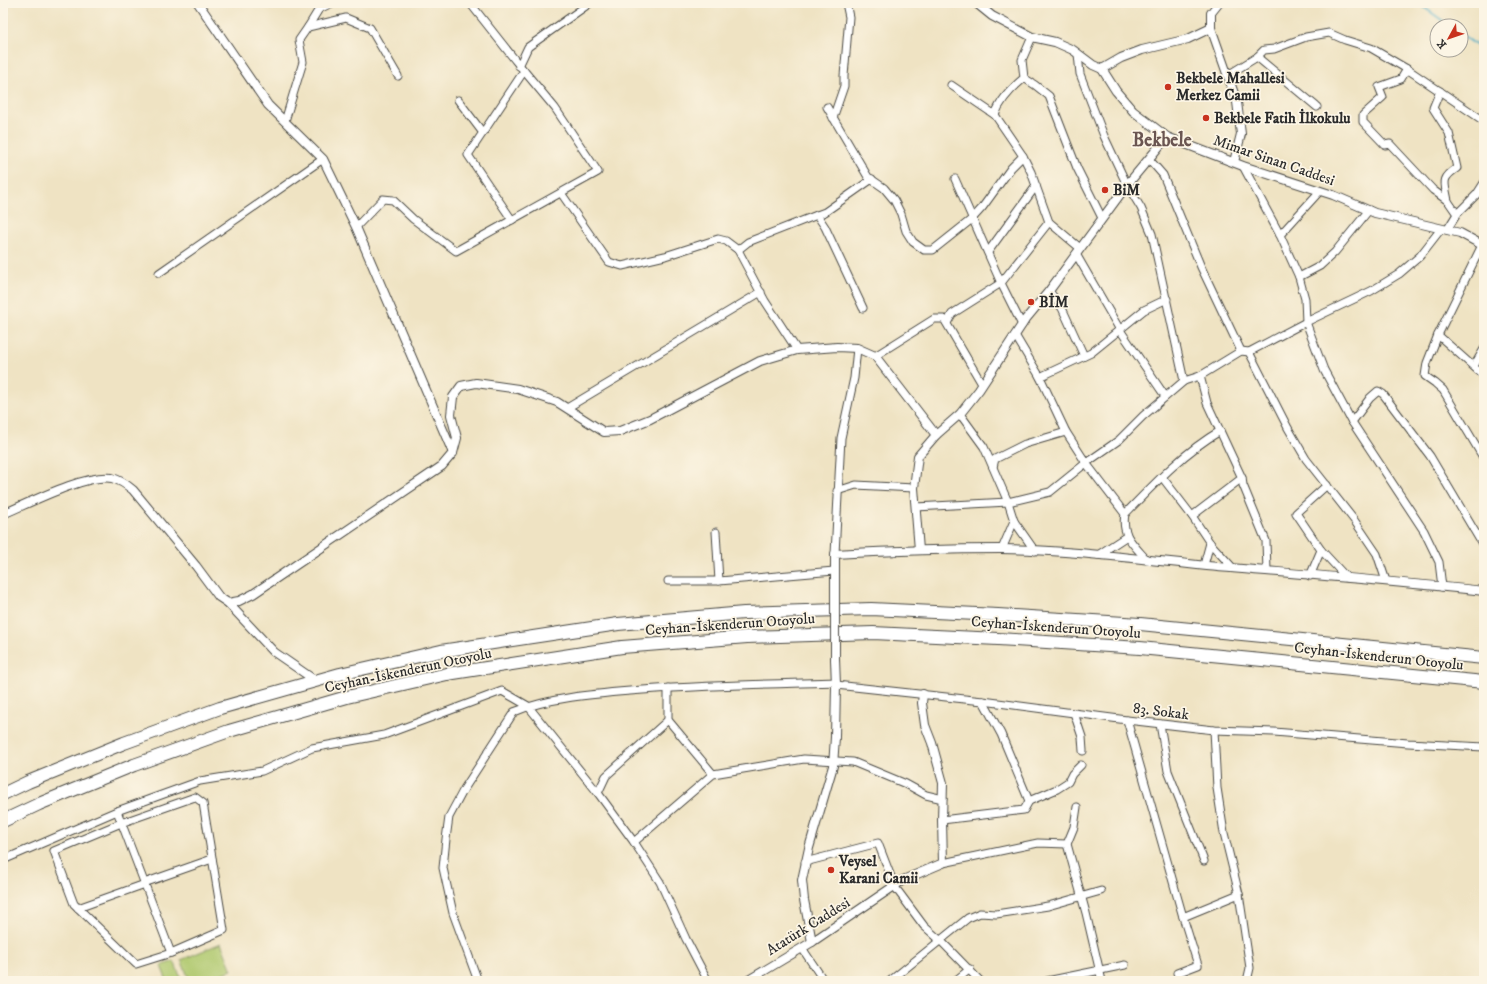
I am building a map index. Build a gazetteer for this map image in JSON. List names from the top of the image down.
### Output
{
  "streets": {
    "highway": ["Ceyhan-İskenderun Otoyolu"],
    "street": ["Mimar Sinan Caddesi", "83. Sokak", "Atatürk Caddesi"]
  },
  "districts": ["Bekbele"],
  "places": [
    "Bekbele Mahallesi Merkez Camii",
    "Bekbele Fatih İlkokulu",
    "BiM",
    "BİM",
    "Veysel Karani Camii"
  ],
  "north": "bottom left"
}
